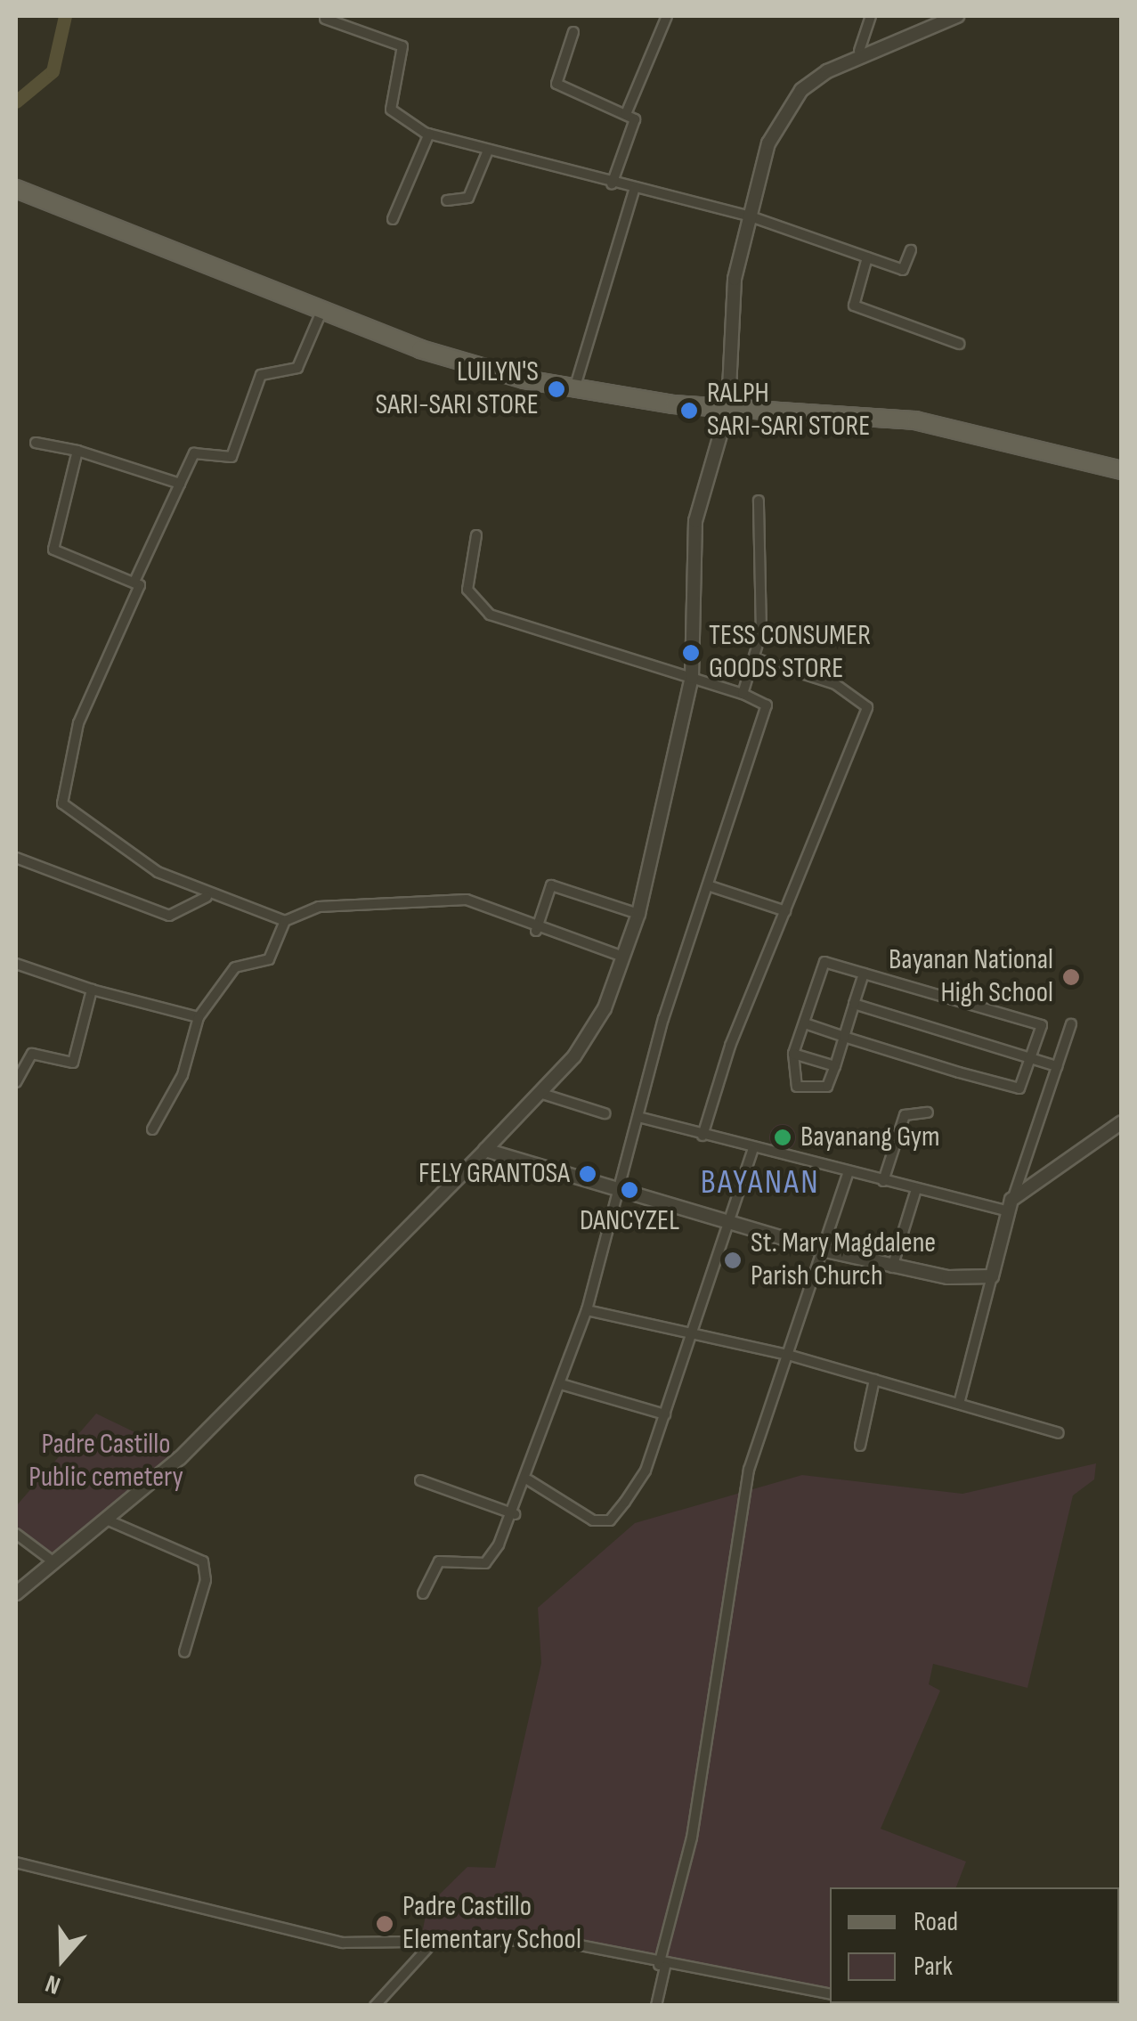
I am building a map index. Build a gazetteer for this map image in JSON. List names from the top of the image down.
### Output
{
  "districts": ["BAYANAN"],
  "parks": ["Padre Castillo Public cemetery"],
  "places": [
    "LUILYN'S SARI-SARI STORE",
    "RALPH SARI-SARI STORE",
    "TESS CONSUMER GOODS STORE",
    "Bayanan National High School",
    "Bayanang Gym",
    "FELY GRANTOSA",
    "DANCYZEL",
    "St. Mary Magdalene Parish Church",
    "Padre Castillo Elementary School"
  ],
  "legend": ["Road", "Park"],
  "north": "bottom"
}
